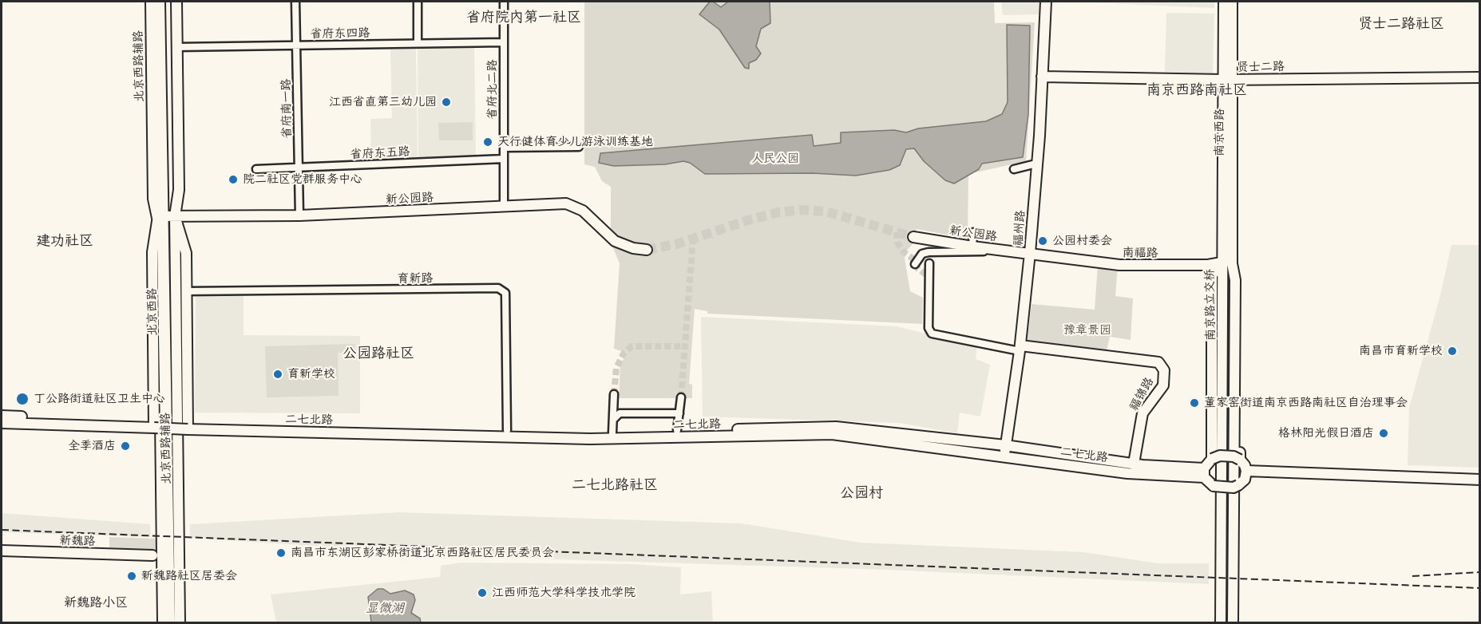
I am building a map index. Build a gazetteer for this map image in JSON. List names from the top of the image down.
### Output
{
  "streets": {
    "main road": [
      "北京西路辅路",
      "贤士二路",
      "南京西路",
      "新公园路",
      "福州路",
      "南福路",
      "南京路立交桥",
      "北京西路",
      "福锦路",
      "二七北路",
      "新魏路"
    ],
    "street": [
      "省府东四路",
      "省府北二路",
      "省府南一路",
      "省府东五路",
      "育新路"
    ]
  },
  "crossings": [
    ["省府东四路", "北京西路辅路"],
    ["省府东四路", "省府北二路"],
    ["省府东四路", "省府南一路"],
    ["北京西路辅路", "新公园路"],
    ["北京西路辅路", "育新路"],
    ["北京西路辅路", "北京西路"],
    ["北京西路辅路", "二七北路"],
    ["贤士二路", "南京西路"],
    ["贤士二路", "福州路"],
    ["省府北二路", "省府东五路"],
    ["省府北二路", "新公园路"],
    ["省府南一路", "省府东五路"],
    ["省府南一路", "新公园路"],
    ["南京西路", "南福路"],
    ["南京西路", "南京路立交桥"],
    ["新公园路", "福州路"],
    ["新公园路", "南福路"],
    ["新公园路", "北京西路"],
    ["福州路", "南福路"],
    ["福州路", "福锦路"],
    ["福州路", "二七北路"],
    ["南福路", "南京路立交桥"],
    ["育新路", "二七北路"],
    ["福锦路", "二七北路"]
  ],
  "districts": [
    "省府院内第一社区",
    "贤士二路社区",
    "南京西路南社区",
    "建功社区",
    "公园路社区",
    "二七北路社区",
    "公园村",
    "新魏路小区"
  ],
  "water": ["显微湖"],
  "parks": ["人民公园", "豫章景园"],
  "places": [
    "江西省直第三幼儿园",
    "天行健体育少儿游泳训练基地",
    "院二社区党群服务中心",
    "公园村委会",
    "南昌市育新学校",
    "育新学校",
    "丁公路街道社区卫生中心",
    "董家窑街道南京西路南社区自治理事会",
    "格林阳光假日酒店",
    "全季酒店",
    "南昌市东湖区彭家桥街道北京西路社区居民委员会",
    "新魏路社区居委会",
    "江西师范大学科学技术学院"
  ]
}
